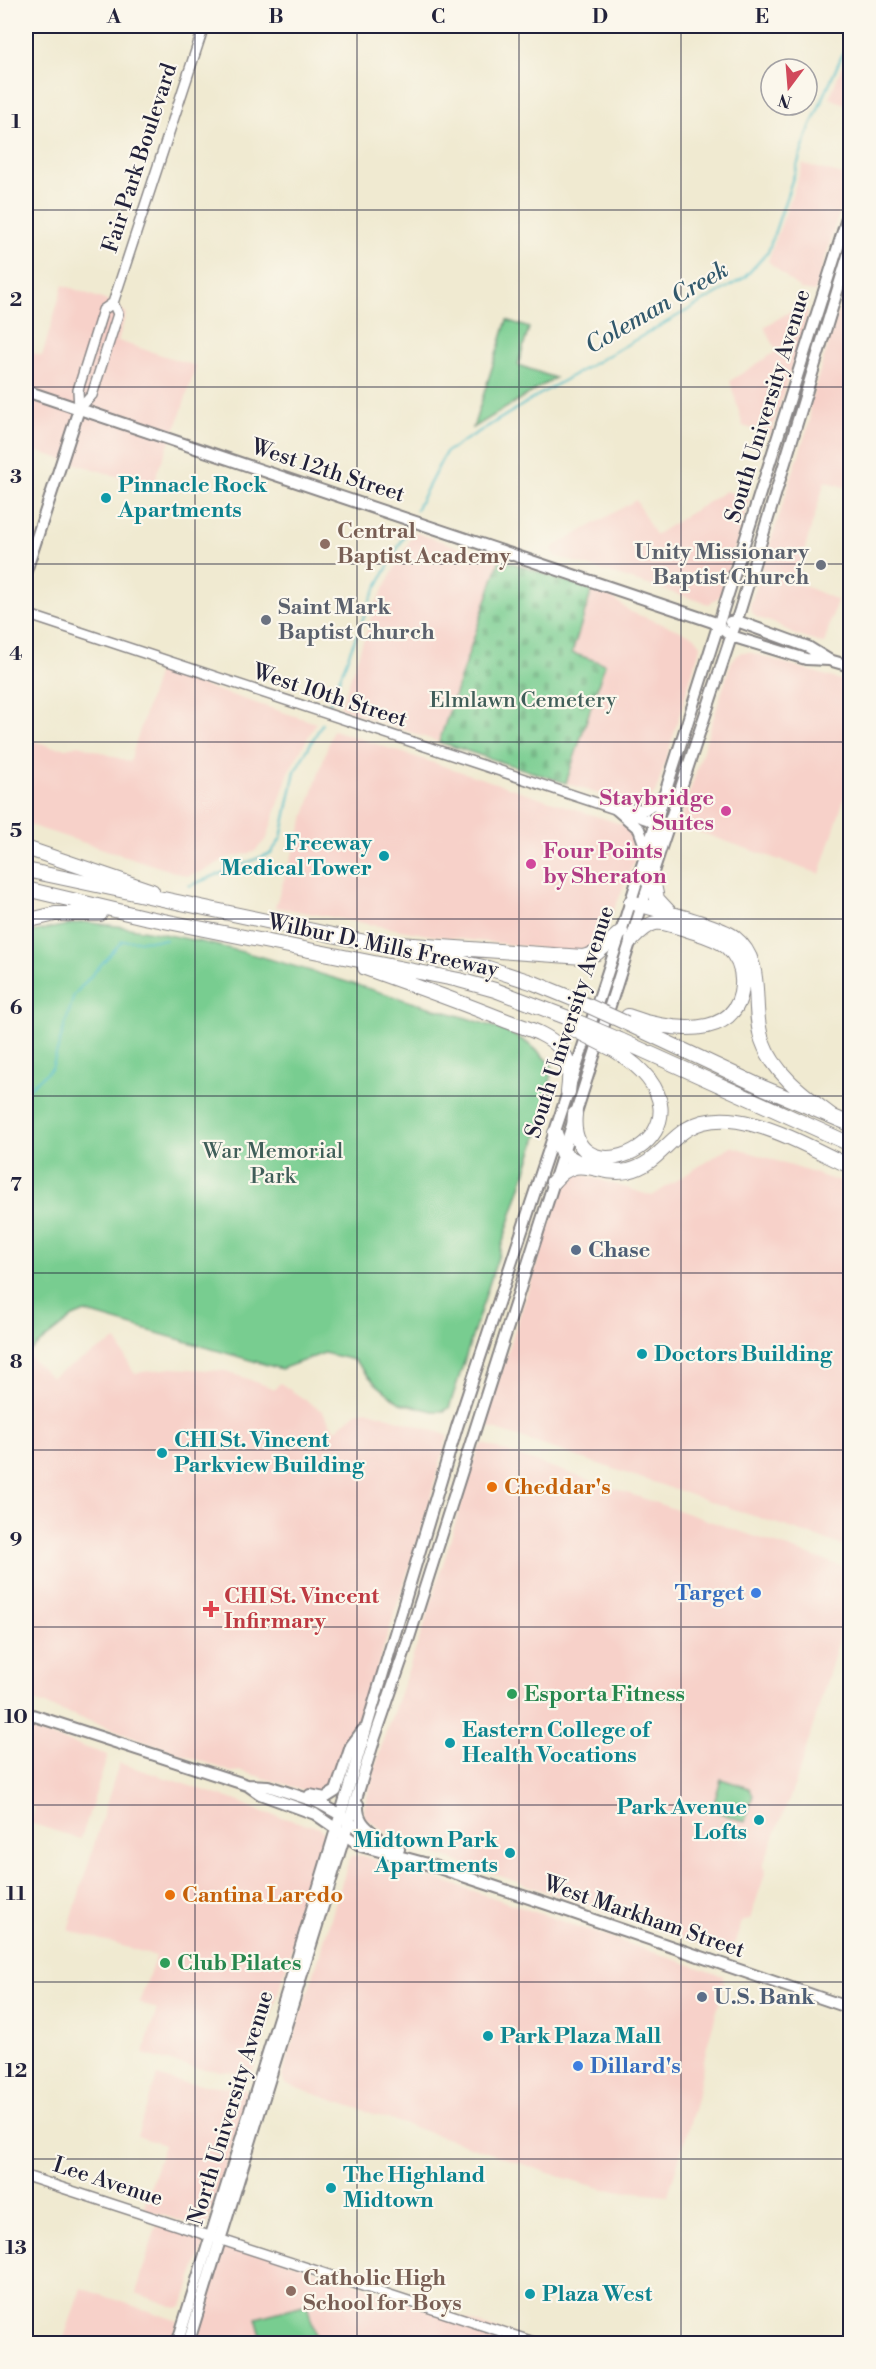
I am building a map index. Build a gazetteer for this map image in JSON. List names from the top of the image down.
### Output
{
  "streets": {
    "highway": ["Wilbur D. Mills Freeway"],
    "main road": [
      "Fair Park Boulevard",
      "South University Avenue",
      "West 12th Street",
      "West Markham Street",
      "North University Avenue"
    ],
    "street": ["West 10th Street", "Lee Avenue"]
  },
  "crossings": [
    ["Fair Park Boulevard", "West 12th Street"],
    ["South University Avenue", "West 12th Street"],
    ["South University Avenue", "West 10th Street"],
    ["South University Avenue", "West Markham Street"],
    ["South University Avenue", "North University Avenue"],
    ["West Markham Street", "North University Avenue"],
    ["North University Avenue", "Lee Avenue"]
  ],
  "water": ["Coleman Creek"],
  "parks": ["Elmlawn Cemetery", "War Memorial Park"],
  "places": {
    "other": [
      "Pinnacle Rock Apartments",
      "Central Baptist Academy",
      "Unity Missionary Baptist Church",
      "Saint Mark Baptist Church",
      "Staybridge Suites",
      "Freeway Medical Tower",
      "Four Points by Sheraton",
      "Chase",
      "Doctors Building",
      "CHI St. Vincent Parkview Building",
      "Cheddar's",
      "Target",
      "Esporta Fitness",
      "Eastern College of Health Vocations",
      "Park Avenue Lofts",
      "Midtown Park Apartments",
      "Cantina Laredo",
      "Club Pilates",
      "U.S. Bank",
      "Park Plaza Mall",
      "Dillard's",
      "The Highland Midtown",
      "Catholic High School for Boys",
      "Plaza West"
    ],
    "health": ["CHI St. Vincent Infirmary"]
  },
  "north": "bottom",
  "grid": {
    "columns": [
      "A",
      "B",
      "C",
      "D",
      "E"
    ],
    "rows": [
      "1",
      "2",
      "3",
      "4",
      "5",
      "6",
      "7",
      "8",
      "9",
      "10",
      "11",
      "12",
      "13"
    ]
  }
}
